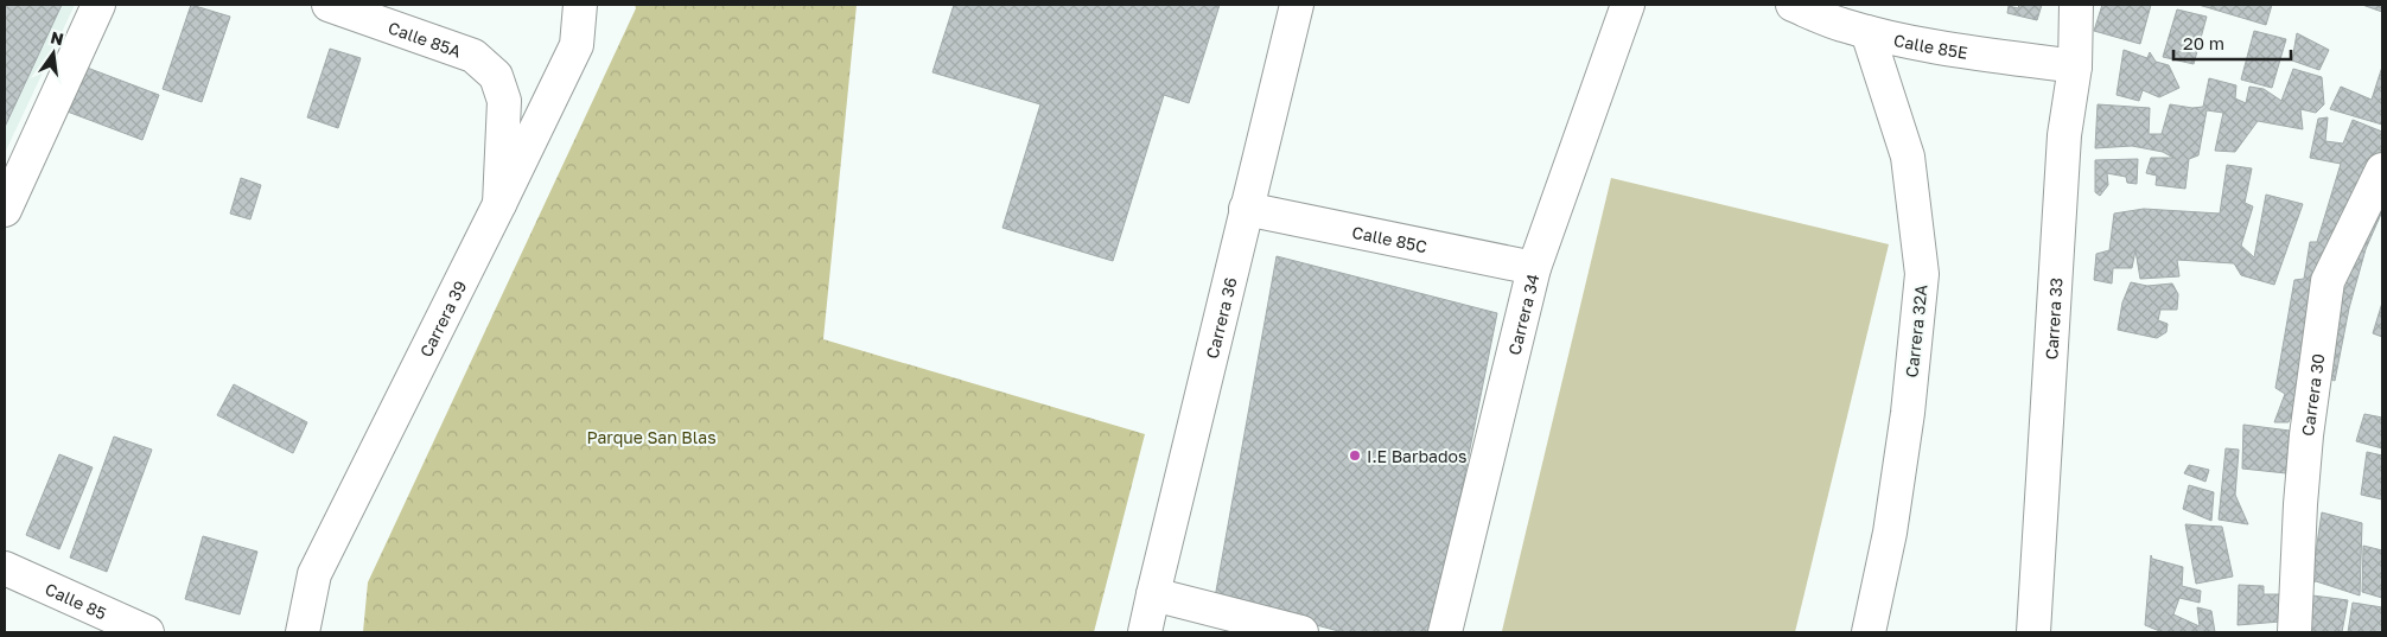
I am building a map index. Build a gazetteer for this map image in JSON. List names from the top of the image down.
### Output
{
  "streets": {
    "street": [
      "Calle 85A",
      "Calle 85E",
      "Calle 85C",
      "Carrera 34",
      "Carrera 36",
      "Carrera 33",
      "Carrera 39",
      "Carrera 32A",
      "Carrera 30",
      "Calle 85"
    ]
  },
  "crossings": [
    ["Calle 85A", "Carrera 39"],
    ["Calle 85E", "Carrera 33"],
    ["Calle 85E", "Carrera 32A"],
    ["Calle 85C", "Carrera 34"],
    ["Calle 85C", "Carrera 36"]
  ],
  "parks": ["Parque San Blas"],
  "places": ["I.E Barbados"],
  "scale_bar": "20 m",
  "north": "top"
}
